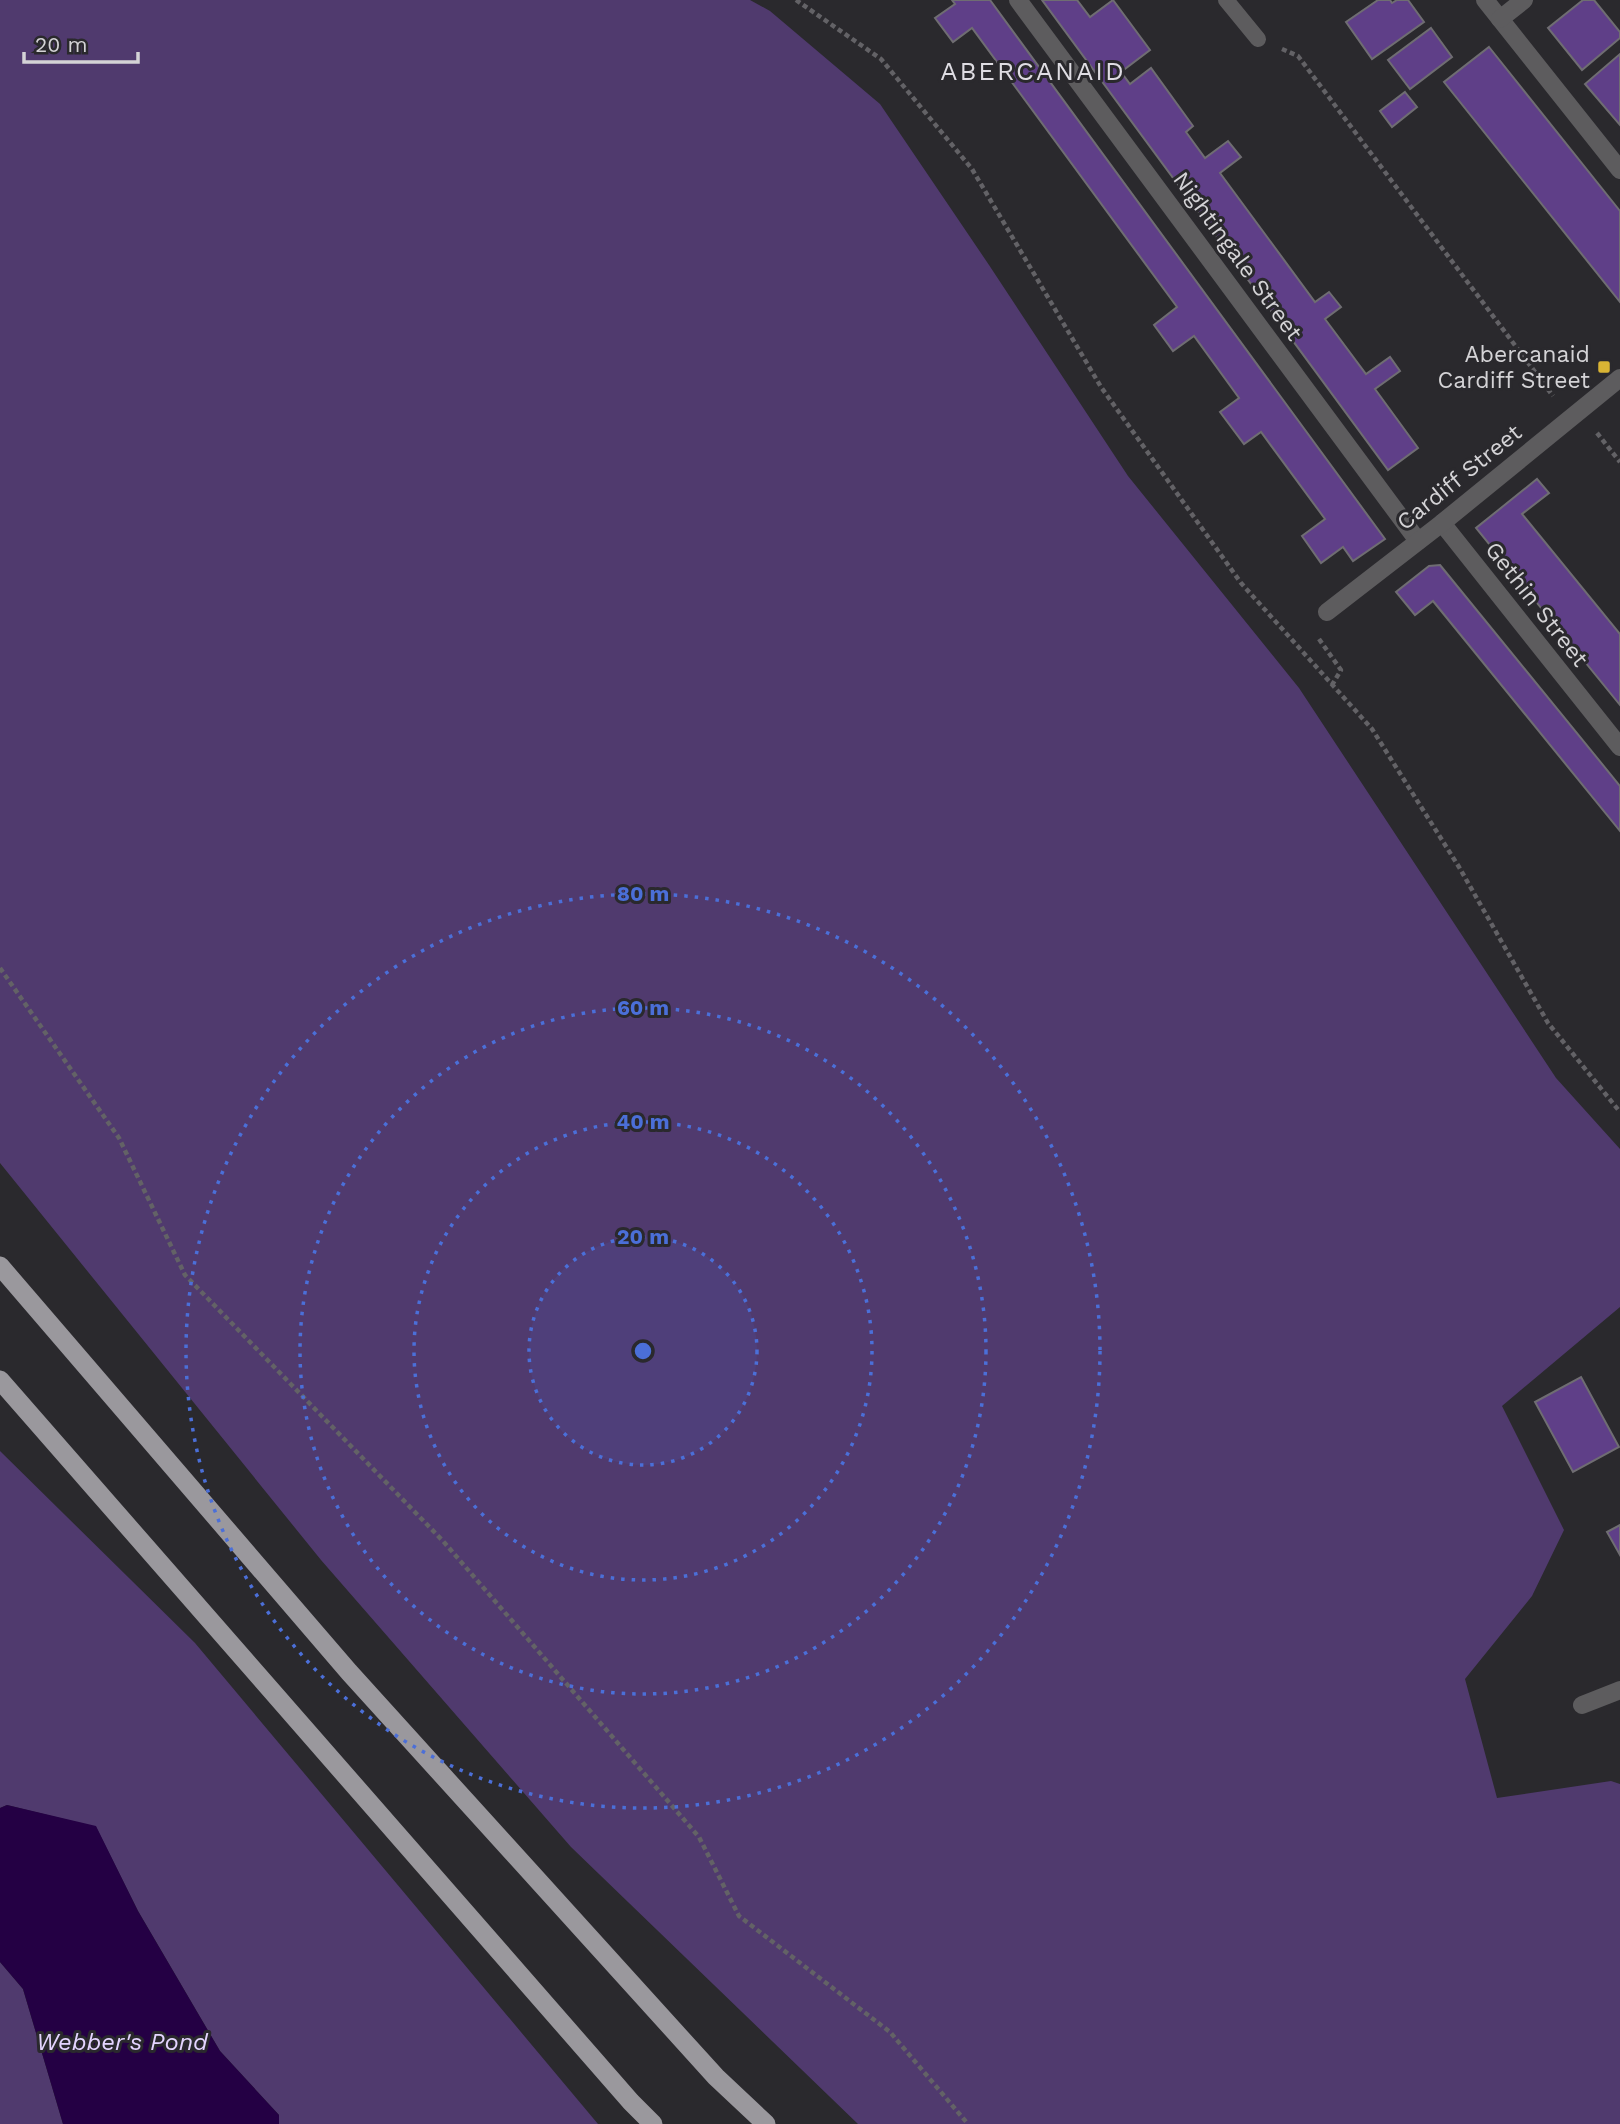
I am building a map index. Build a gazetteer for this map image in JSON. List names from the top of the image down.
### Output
{
  "streets": {
    "street": ["Nightingale Street", "Cardiff Street", "Gethin Street"]
  },
  "crossings": [
    ["Nightingale Street", "Cardiff Street"],
    ["Cardiff Street", "Gethin Street"]
  ],
  "districts": ["ABERCANAID"],
  "water": ["Webber's Pond"],
  "places": {
    "transit": ["Abercanaid Cardiff Street"]
  },
  "scale_bar": "20 m",
  "rings": [
    "80 m",
    "60 m",
    "40 m",
    "20 m"
  ]
}
